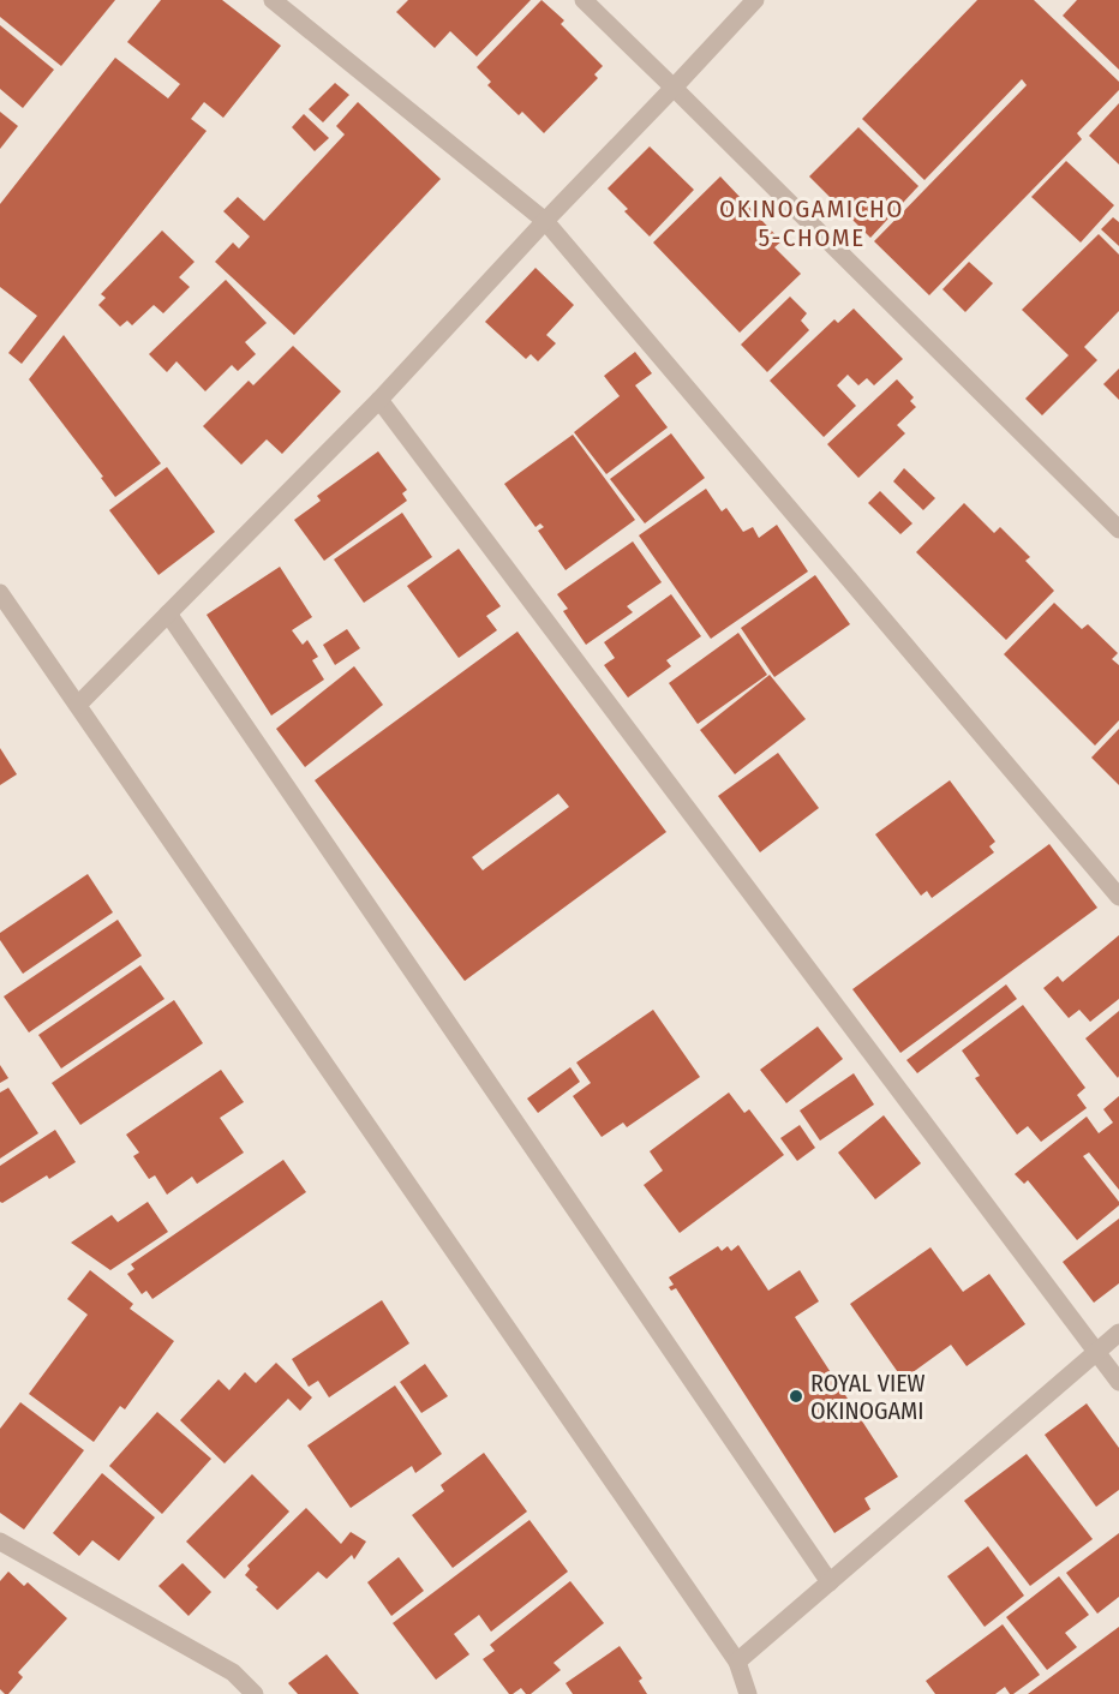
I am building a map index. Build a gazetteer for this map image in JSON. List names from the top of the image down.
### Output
{
  "districts": ["OKINOGAMICHO 5-CHOME"],
  "places": ["ROYAL VIEW OKINOGAMI"]
}
